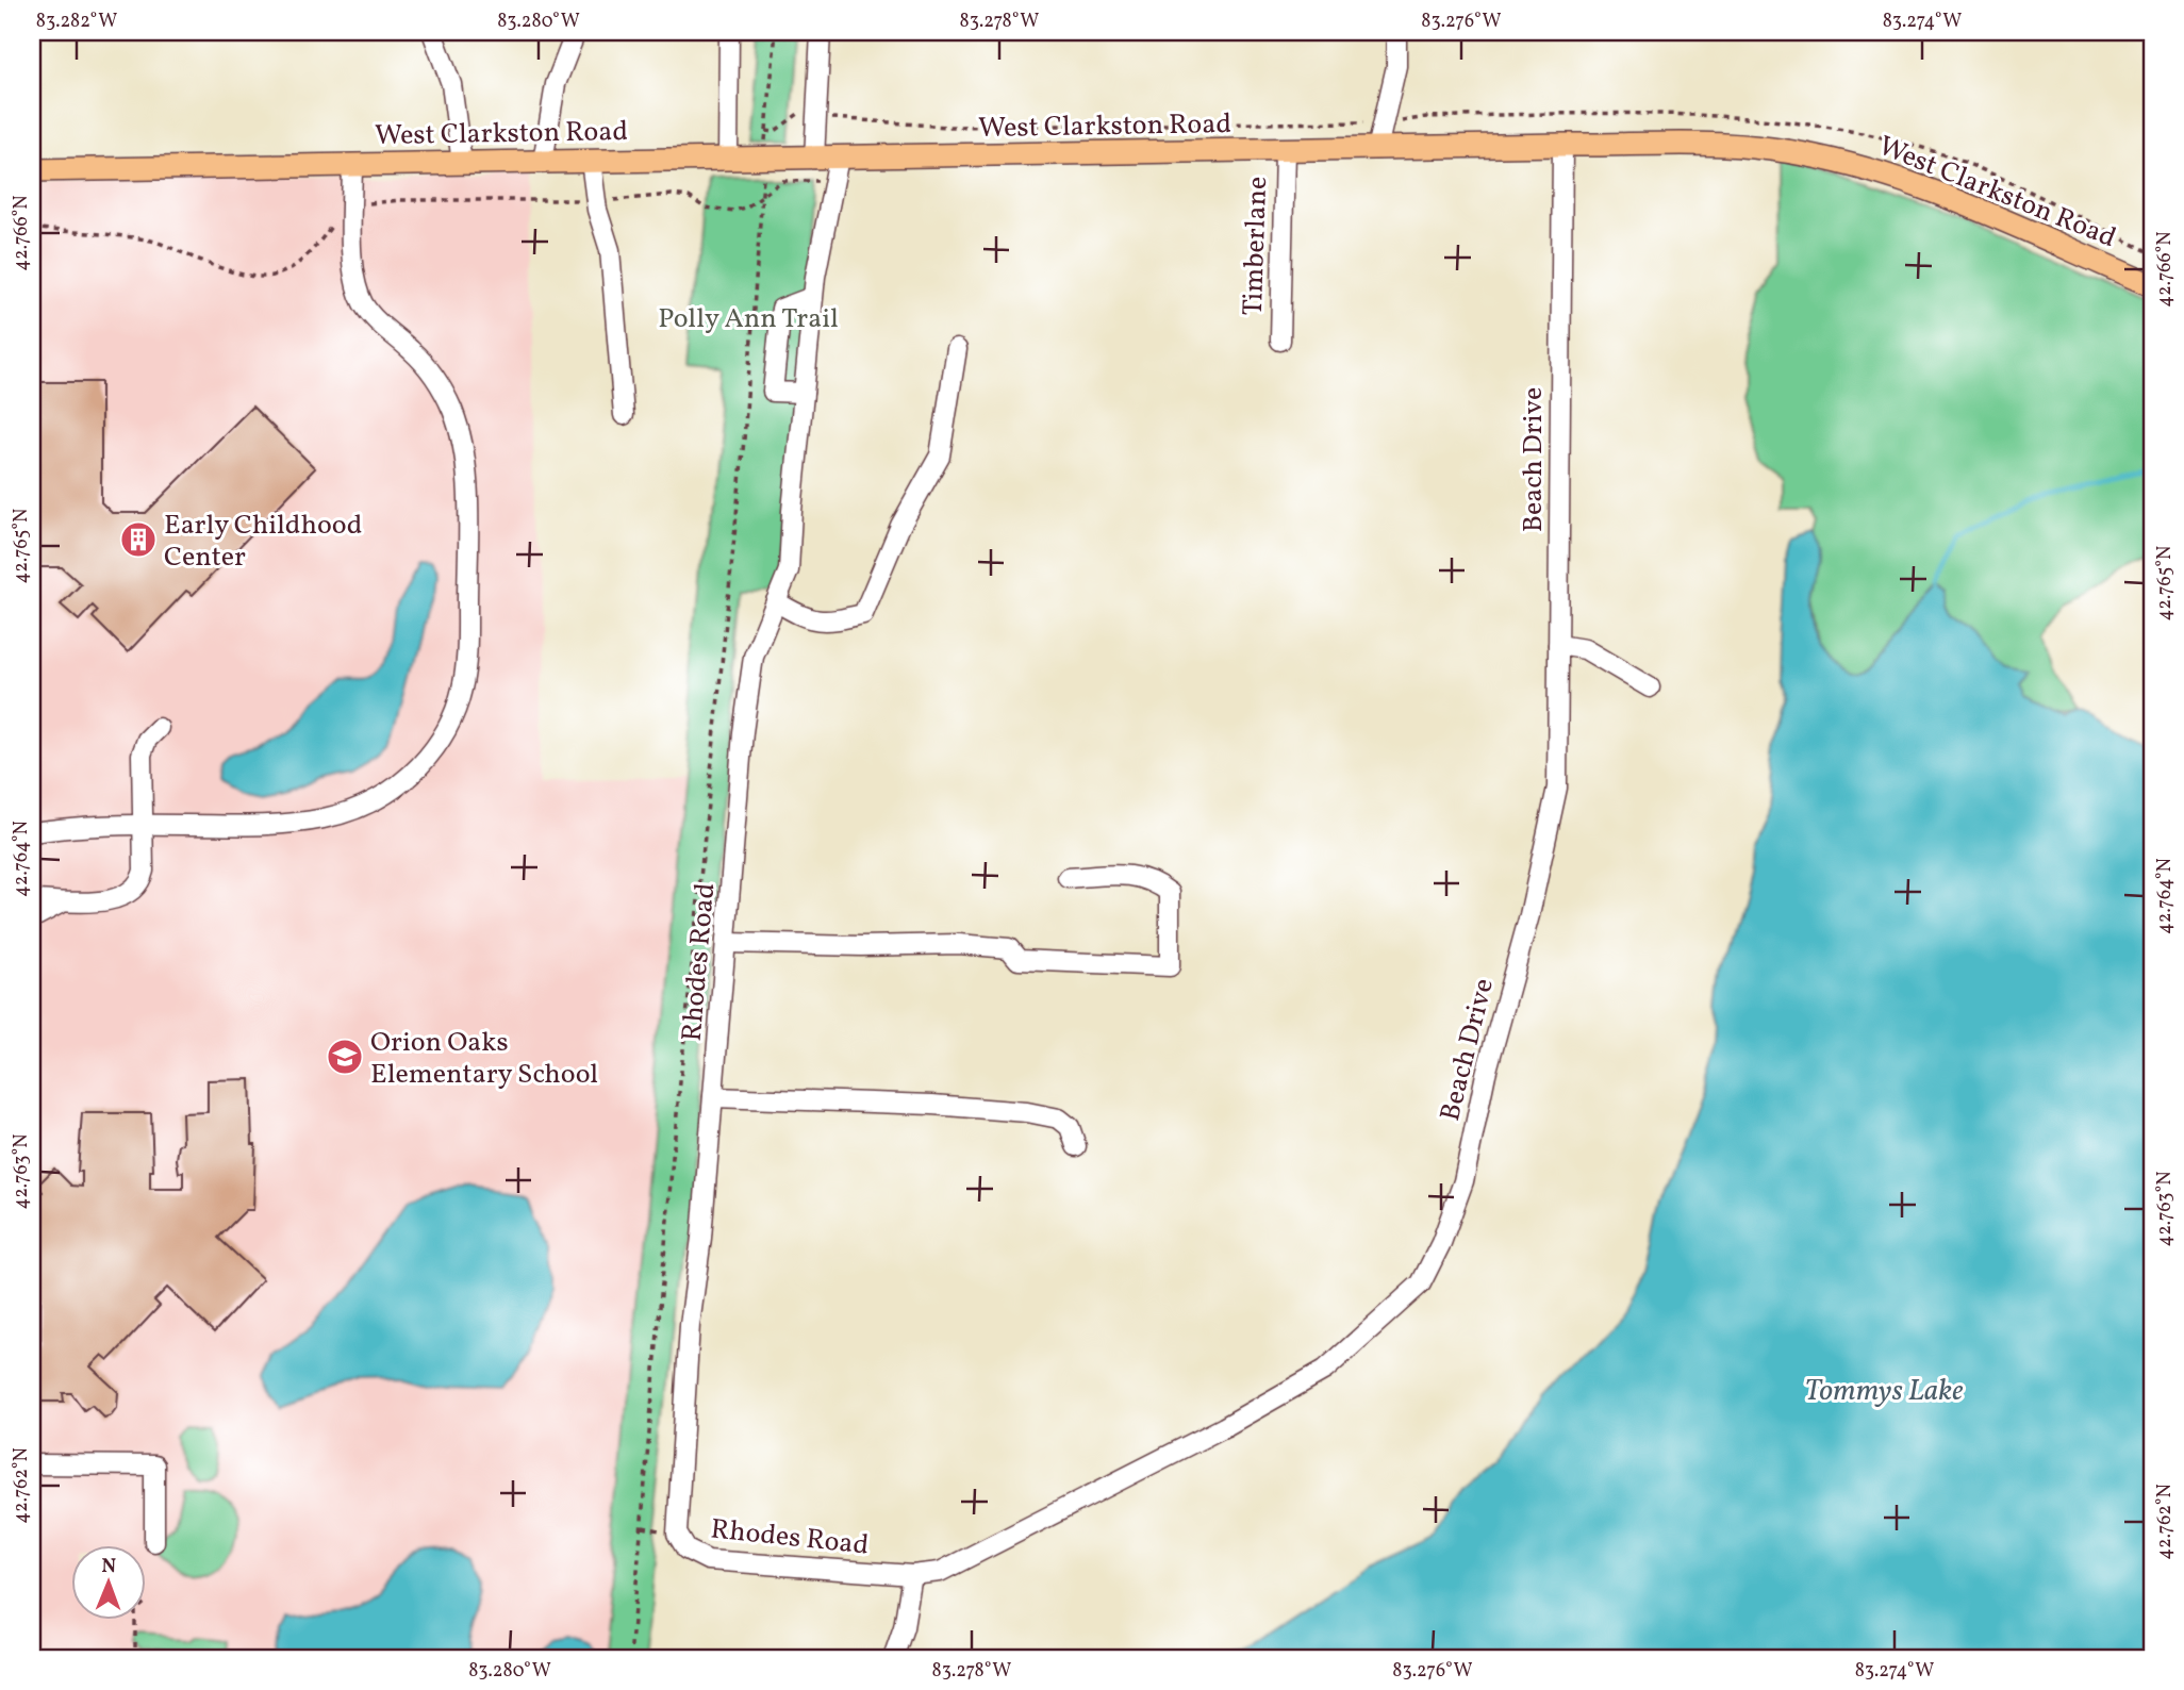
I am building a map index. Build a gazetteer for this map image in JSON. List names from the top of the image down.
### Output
{
  "streets": {
    "main road": ["West Clarkston Road"],
    "street": ["Timberlane", "Beach Drive", "Rhodes Road"]
  },
  "crossings": [
    ["West Clarkston Road", "Timberlane"],
    ["West Clarkston Road", "Beach Drive"],
    ["West Clarkston Road", "Rhodes Road"],
    ["Beach Drive", "Rhodes Road"]
  ],
  "water": ["Tommys Lake"],
  "parks": ["Polly Ann Trail"],
  "places": {
    "building": ["Early Childhood Center"],
    "school or university": ["Orion Oaks Elementary School"]
  },
  "north": "top",
  "coordinates": [
    "83.282°W",
    "83.280°W",
    "83.278°W",
    "83.276°W",
    "83.274°W",
    "42.766°N",
    "42.765°N",
    "42.764°N",
    "42.763°N",
    "42.762°N"
  ]
}
